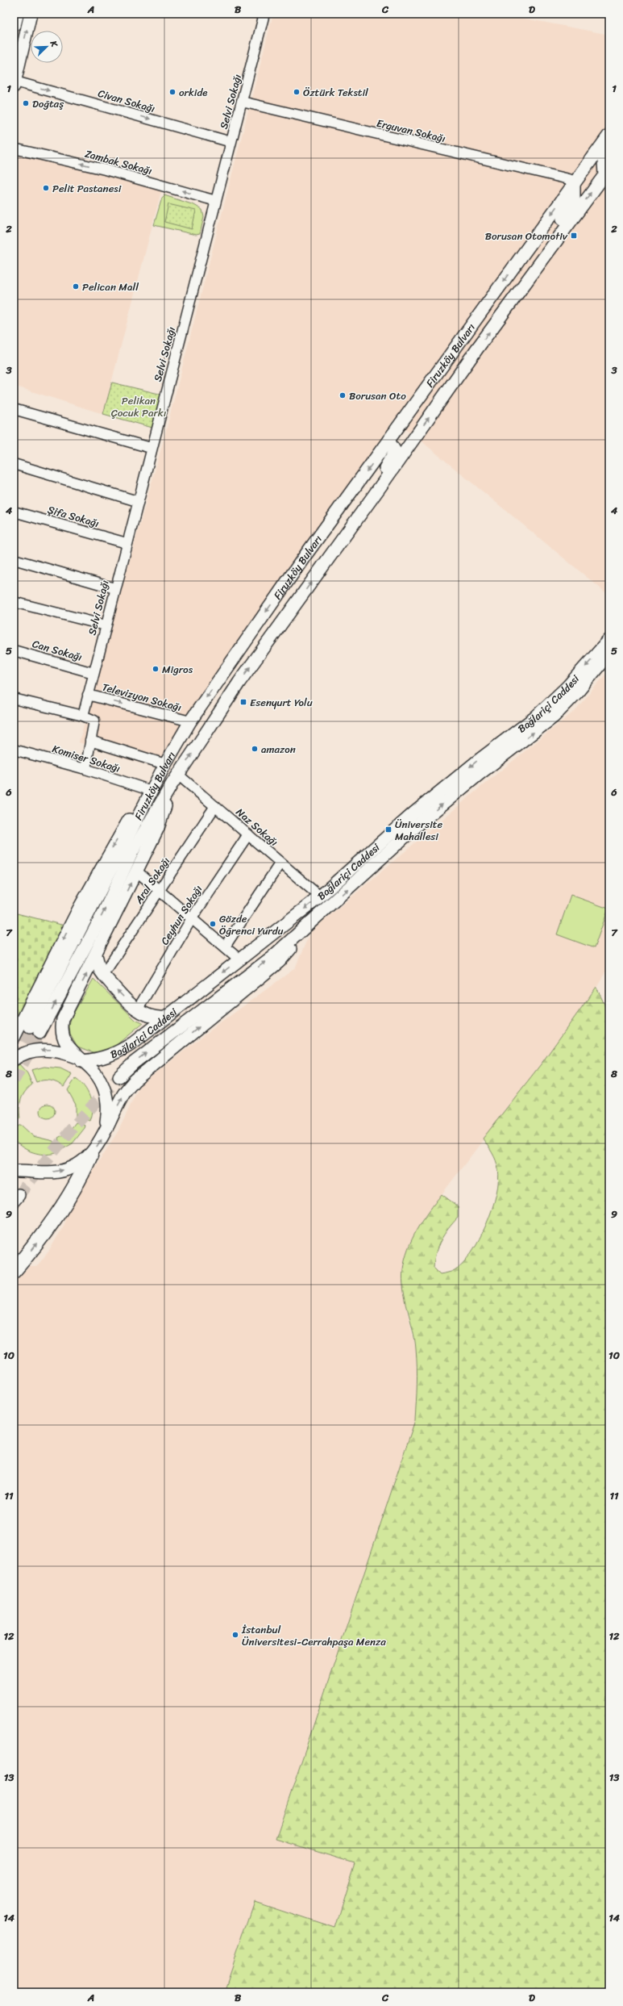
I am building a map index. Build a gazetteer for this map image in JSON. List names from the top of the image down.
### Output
{
  "streets": {
    "main road": ["Firuzköy Bulvarı", "Bağlariçi Caddesi"],
    "street": [
      "Civan Sokağı",
      "Selvi Sokağı",
      "Erguvan Sokağı",
      "Zambak Sokağı",
      "Şifa Sokağı",
      "Can Sokağı",
      "Televizyon Sokağı",
      "Komiser Sokağı",
      "Naz Sokağı",
      "Aral Sokağı",
      "Ceyhun Sokağı"
    ]
  },
  "crossings": [
    ["Civan Sokağı", "Selvi Sokağı"],
    ["Selvi Sokağı", "Erguvan Sokağı"],
    ["Selvi Sokağı", "Zambak Sokağı"],
    ["Selvi Sokağı", "Şifa Sokağı"],
    ["Selvi Sokağı", "Can Sokağı"],
    ["Selvi Sokağı", "Televizyon Sokağı"],
    ["Erguvan Sokağı", "Firuzköy Bulvarı"],
    ["Firuzköy Bulvarı", "Televizyon Sokağı"],
    ["Firuzköy Bulvarı", "Komiser Sokağı"],
    ["Firuzköy Bulvarı", "Naz Sokağı"],
    ["Bağlariçi Caddesi", "Naz Sokağı"],
    ["Naz Sokağı", "Aral Sokağı"],
    ["Naz Sokağı", "Ceyhun Sokağı"]
  ],
  "one_way": ["Civan Sokağı", "Zambak Sokağı"],
  "parks": ["Pelikan Çocuk Parkı"],
  "places": {
    "other": [
      "orkide",
      "Öztürk Tekstil",
      "Doğtaş",
      "Pelit Pastanesi",
      "Pelican Mall",
      "Borusan Oto",
      "Migros",
      "amazon",
      "Gözde Öğrenci Yurdu",
      "İstanbul Üniversitesi-Cerrahpaşa Menza"
    ],
    "transit": ["Borusan Otomotiv", "Esenyurt Yolu", "Üniversite Mahallesi"]
  },
  "north": "top right",
  "grid": {
    "columns": [
      "A",
      "B",
      "C",
      "D"
    ],
    "rows": [
      "1",
      "2",
      "3",
      "4",
      "5",
      "6",
      "7",
      "8",
      "9",
      "10",
      "11",
      "12",
      "13",
      "14"
    ]
  }
}
